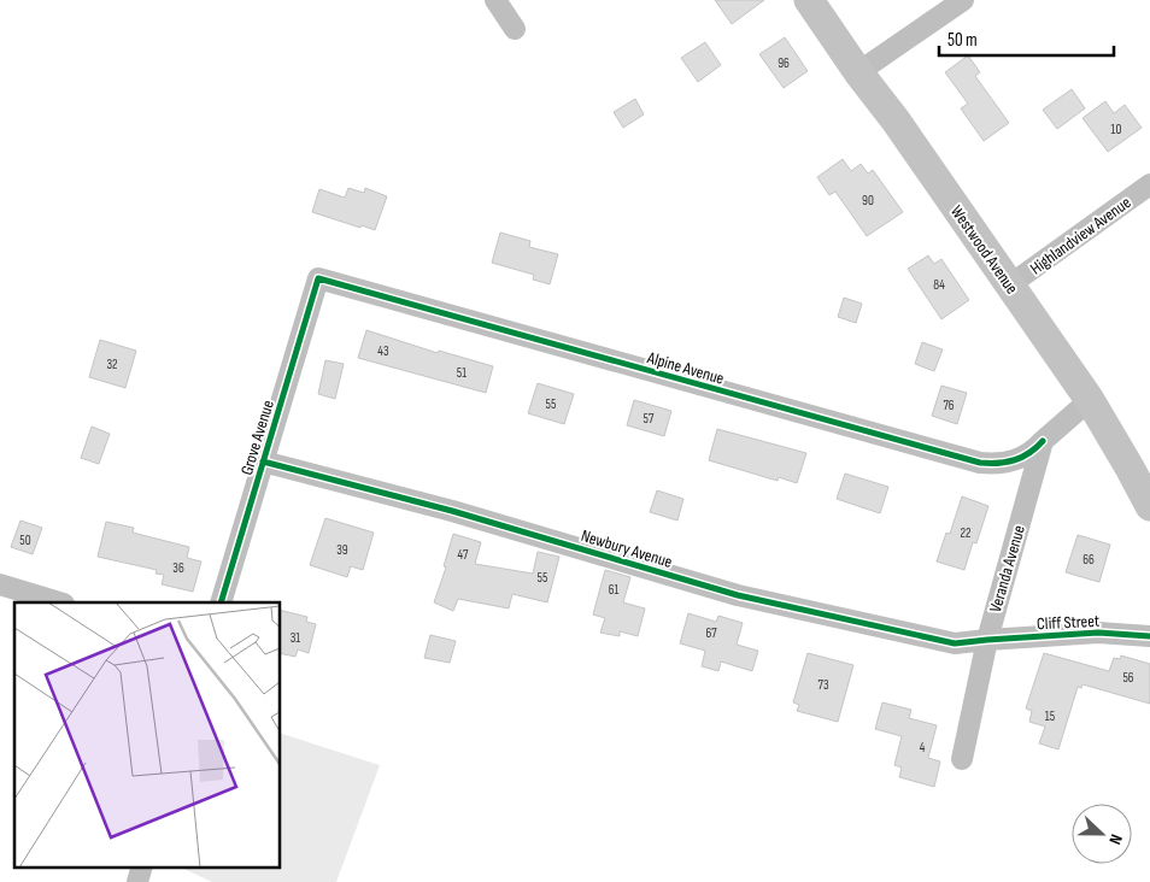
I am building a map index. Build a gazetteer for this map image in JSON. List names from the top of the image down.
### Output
{
  "streets": {
    "street": [
      "Highlandview Avenue",
      "Westwood Avenue",
      "Alpine Avenue",
      "Grove Avenue",
      "Newbury Avenue",
      "Veranda Avenue",
      "Cliff Street"
    ]
  },
  "crossings": [
    ["Highlandview Avenue", "Westwood Avenue"],
    ["Alpine Avenue", "Grove Avenue"],
    ["Alpine Avenue", "Veranda Avenue"],
    ["Grove Avenue", "Newbury Avenue"],
    ["Newbury Avenue", "Veranda Avenue"],
    ["Newbury Avenue", "Cliff Street"],
    ["Veranda Avenue", "Cliff Street"]
  ],
  "house_numbers": [
    "96",
    "10",
    "90",
    "84",
    "43",
    "32",
    "51",
    "55",
    "76",
    "57",
    "22",
    "50",
    "39",
    "47",
    "66",
    "36",
    "55",
    "61",
    "67",
    "31",
    "56",
    "73",
    "15",
    "4"
  ],
  "scale_bar": "50 m",
  "north": "right"
}
